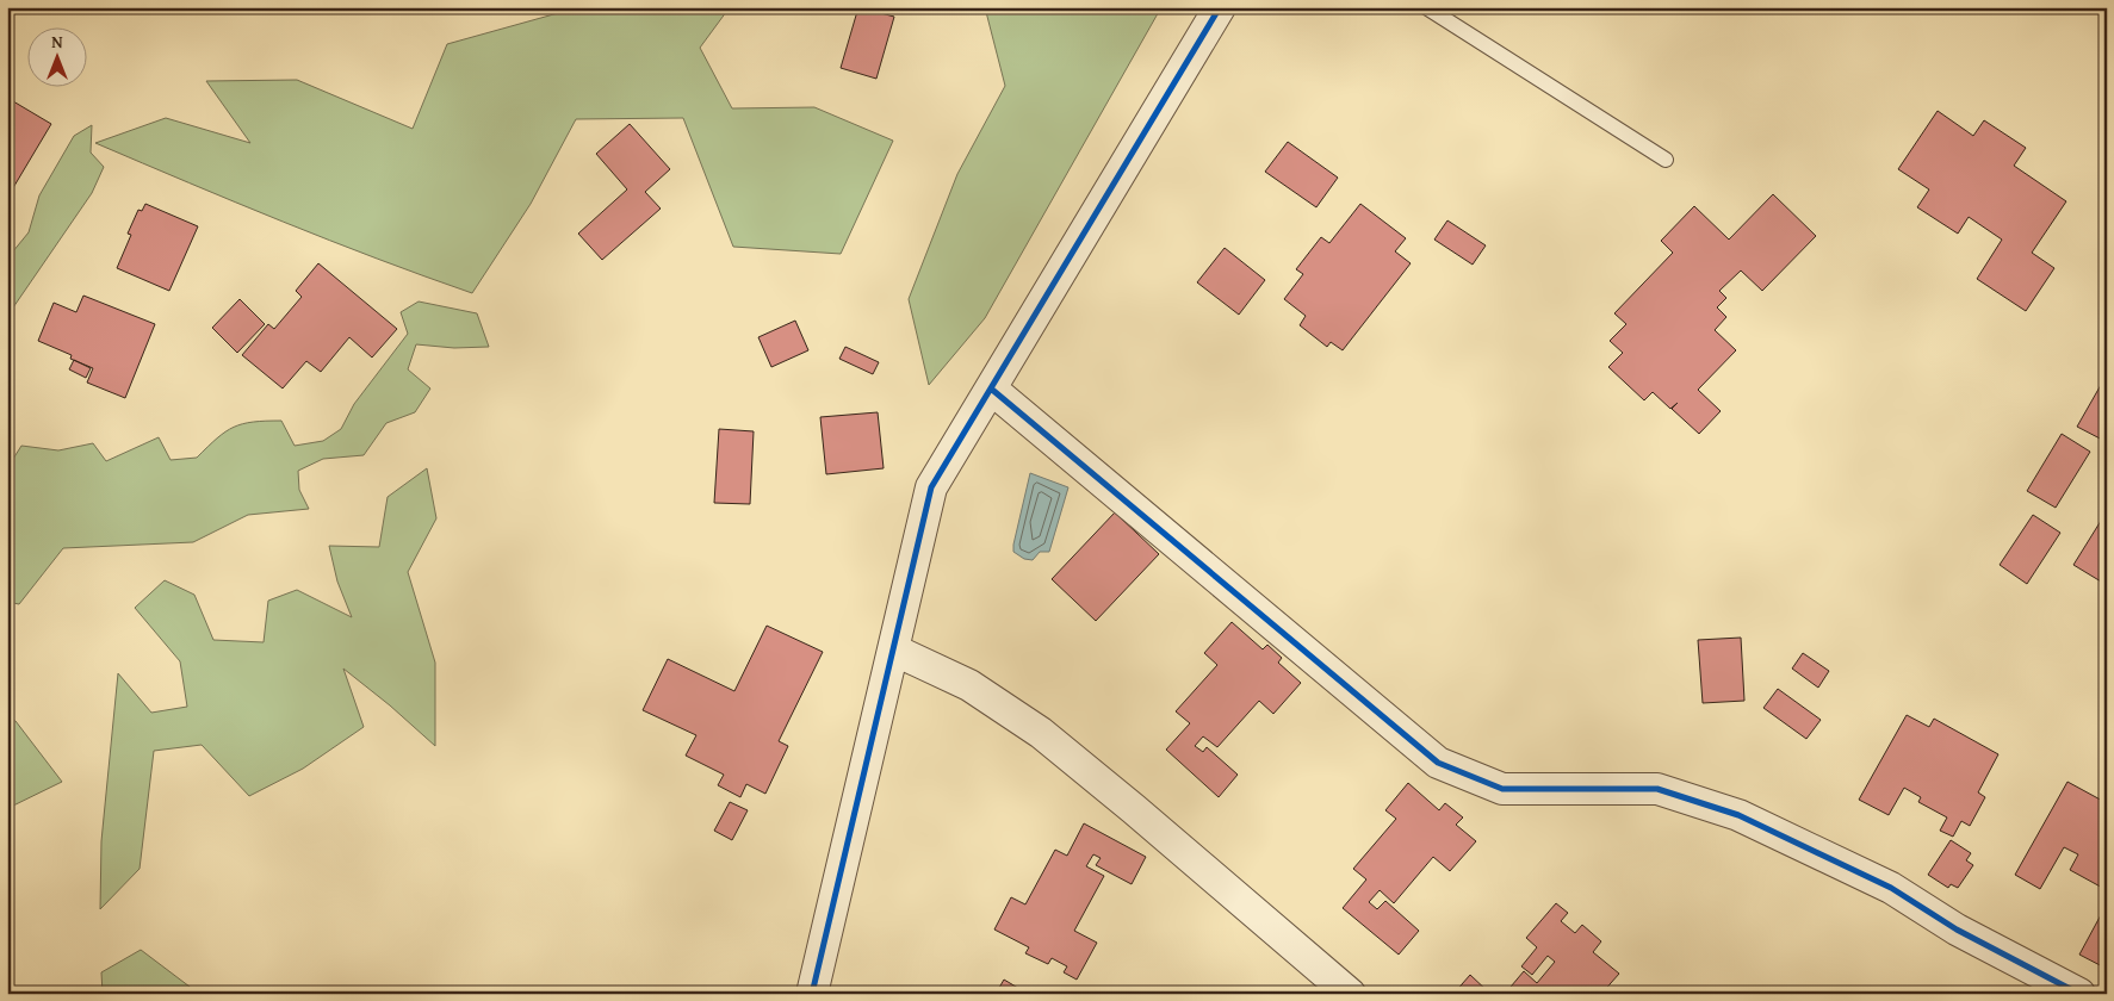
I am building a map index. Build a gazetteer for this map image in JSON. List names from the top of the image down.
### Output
{
  "north": "top"
}
